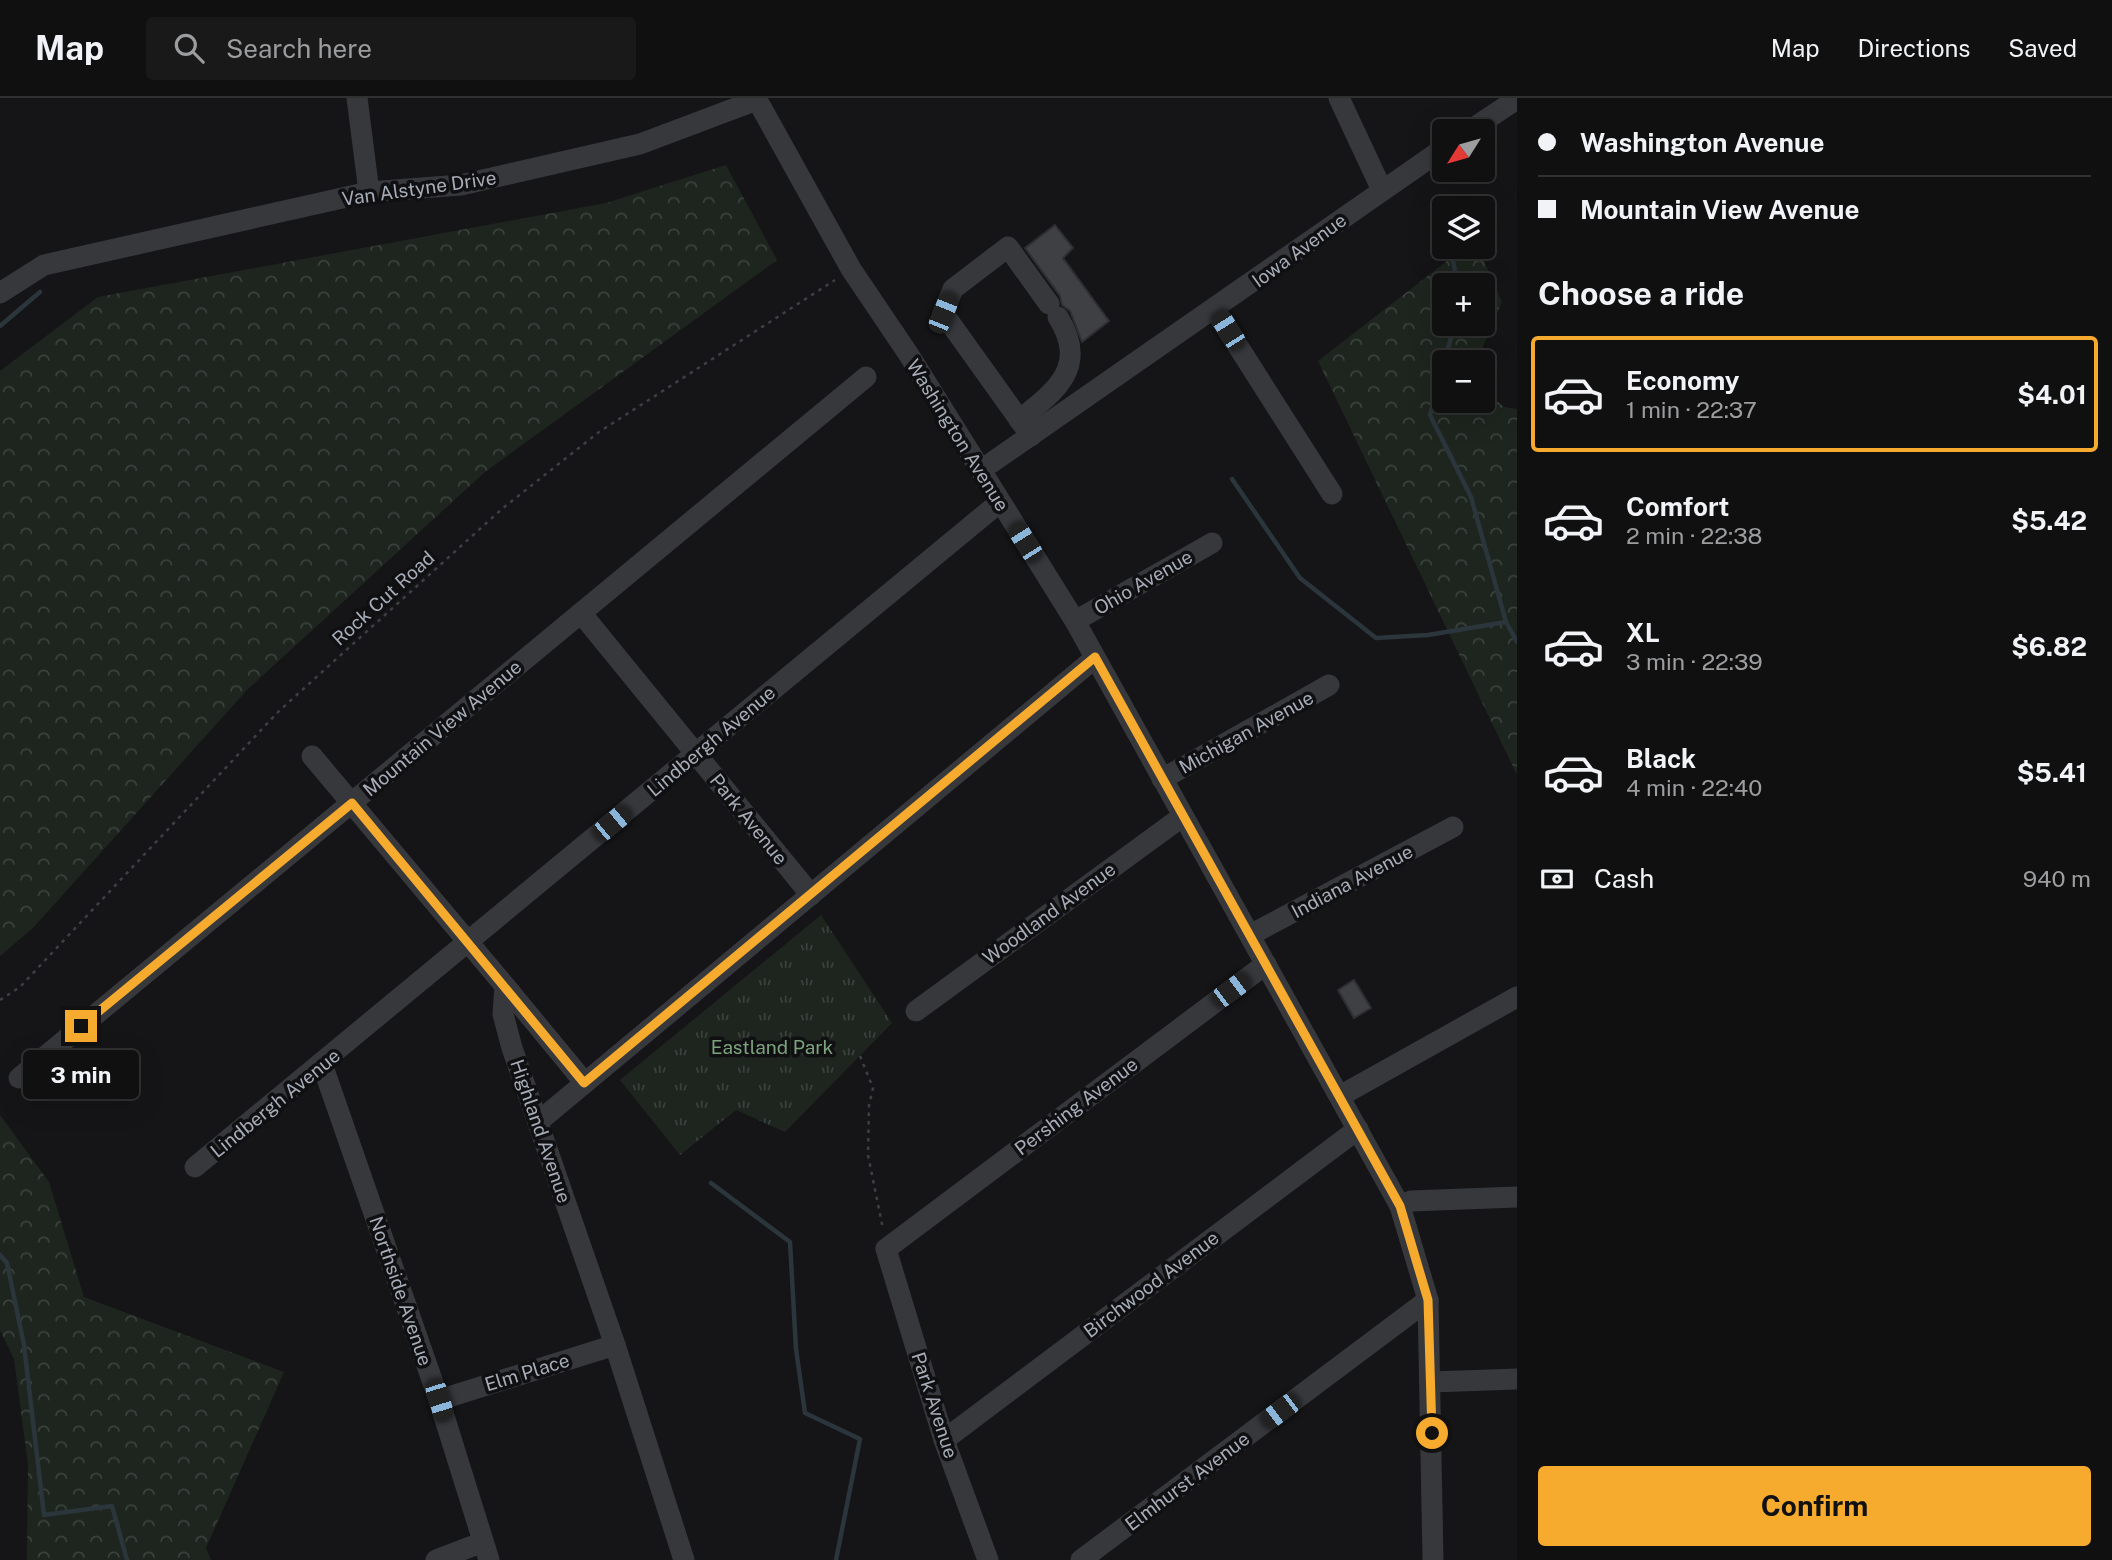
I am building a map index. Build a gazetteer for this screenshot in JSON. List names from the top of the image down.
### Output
{
  "streets": {
    "street": [
      "Van Alstyne Drive",
      "Iowa Avenue",
      "Washington Avenue",
      "Ohio Avenue",
      "Mountain View Avenue",
      "Michigan Avenue",
      "Lindbergh Avenue",
      "Park Avenue",
      "Indiana Avenue",
      "Woodland Avenue",
      "Pershing Avenue",
      "Highland Avenue",
      "Birchwood Avenue",
      "Northside Avenue",
      "Elm Place",
      "Elmhurst Avenue"
    ],
    "path": ["Rock Cut Road"]
  },
  "crossings": [
    ["Van Alstyne Drive", "Washington Avenue"],
    ["Iowa Avenue", "Washington Avenue"],
    ["Washington Avenue", "Ohio Avenue"],
    ["Washington Avenue", "Rock Cut Road"],
    ["Washington Avenue", "Michigan Avenue"],
    ["Washington Avenue", "Lindbergh Avenue"],
    ["Washington Avenue", "Indiana Avenue"],
    ["Washington Avenue", "Woodland Avenue"],
    ["Washington Avenue", "Pershing Avenue"],
    ["Washington Avenue", "Birchwood Avenue"],
    ["Washington Avenue", "Elmhurst Avenue"],
    ["Mountain View Avenue", "Park Avenue"],
    ["Lindbergh Avenue", "Park Avenue"],
    ["Lindbergh Avenue", "Northside Avenue"],
    ["Park Avenue", "Pershing Avenue"],
    ["Park Avenue", "Birchwood Avenue"],
    ["Highland Avenue", "Elm Place"],
    ["Northside Avenue", "Elm Place"]
  ],
  "parks": ["Eastland Park"],
  "north": "bottom left",
  "page": {
    "header": "Map",
    "search": "Search here",
    "nav": ["Map", "Directions", "Saved"],
    "banner": ["Washington Avenue", "Mountain View Avenue"],
    "map_buttons": ["+", "−"],
    "heading": "Choose a ride",
    "list": [
      {
        "name": "Economy",
        "note": "1 min · 22:37",
        "value": "$4.01"
      },
      {
        "name": "Comfort",
        "note": "2 min · 22:38",
        "value": "$5.42"
      },
      {
        "name": "XL",
        "note": "3 min · 22:39",
        "value": "$6.82"
      },
      {
        "name": "Black",
        "note": "4 min · 22:40",
        "value": "$5.41"
      }
    ],
    "pay": ["Cash", "940 m"],
    "bubble": "3 min",
    "buttons": "Confirm"
  }
}
